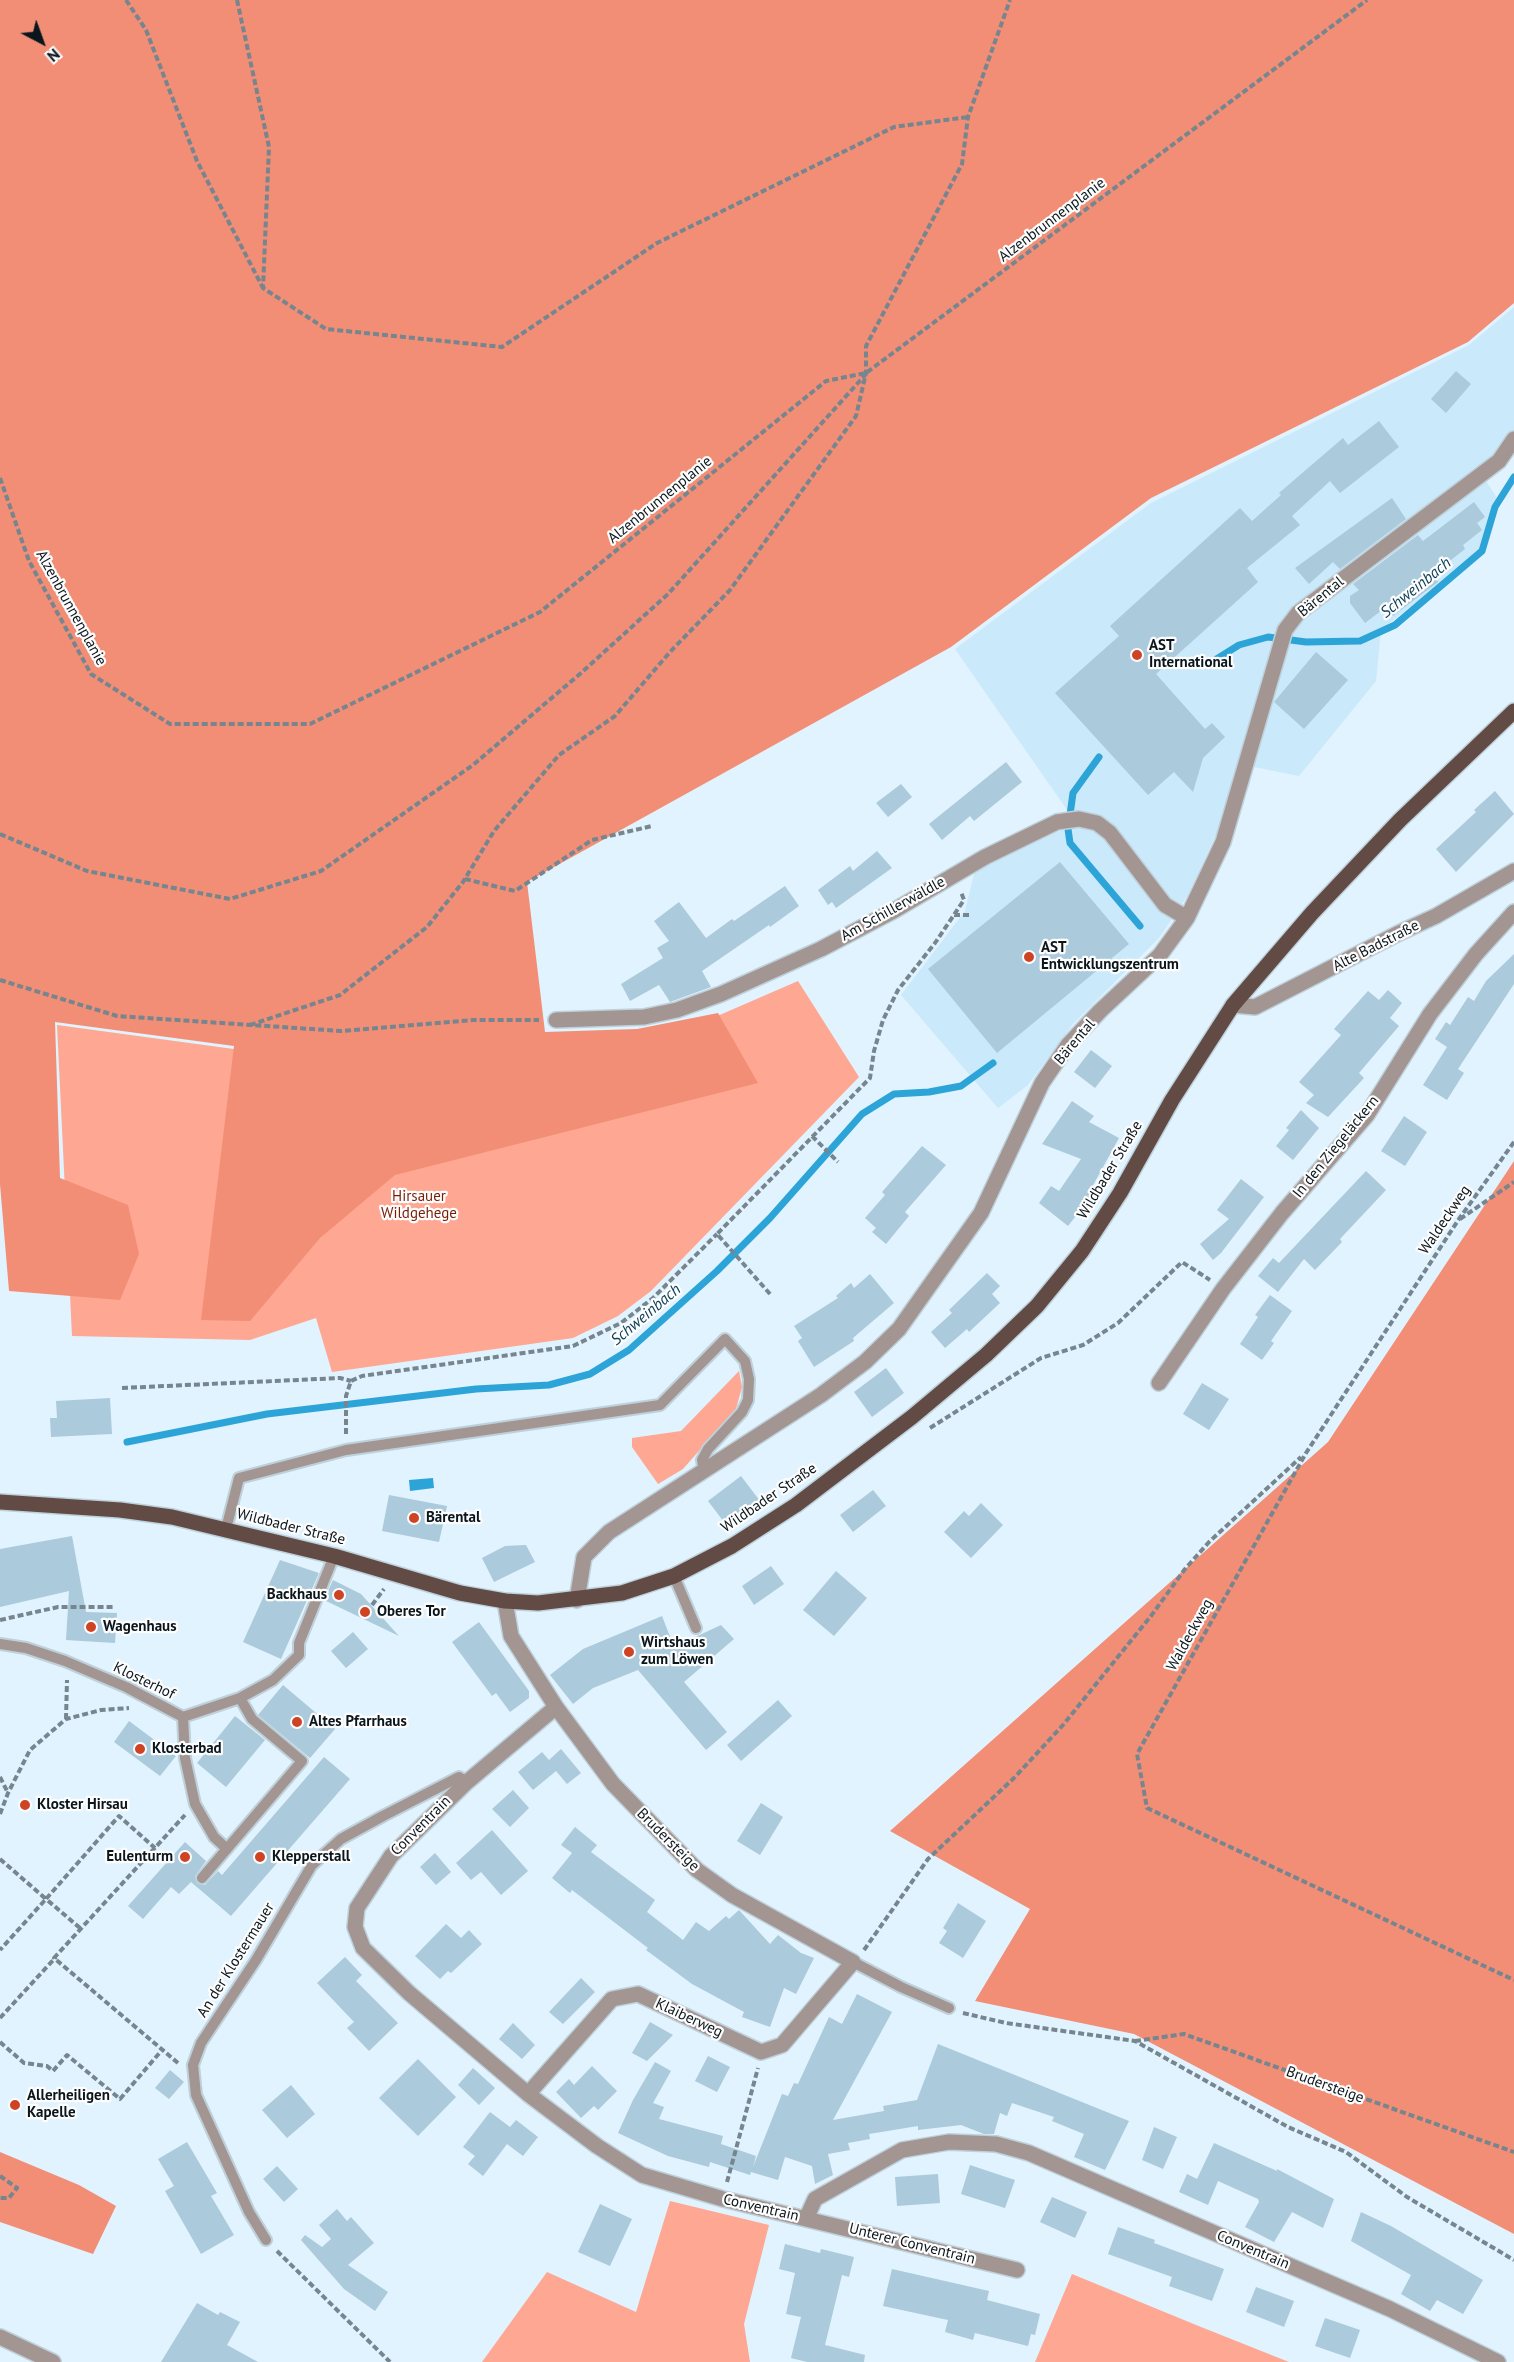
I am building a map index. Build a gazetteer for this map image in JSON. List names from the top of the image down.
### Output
{
  "streets": {
    "main road": ["Wildbader Straße"],
    "street": [
      "Bärental",
      "Am Schillerwäldle",
      "Alte Badstraße",
      "In den Ziegeläckern",
      "Conventrain",
      "Brudersteige",
      "Klaiberweg",
      "Unterer Conventrain"
    ],
    "lane": ["Klosterhof", "An der Klostermauer"],
    "path": ["Alzenbrunnenplanie", "Waldeckweg"]
  },
  "crossings": [
    ["Bärental", "Am Schillerwäldle"],
    ["Bärental", "Wildbader Straße"],
    ["Alte Badstraße", "Wildbader Straße"],
    ["Wildbader Straße", "Klosterhof"],
    ["Wildbader Straße", "Brudersteige"],
    ["Conventrain", "Brudersteige"],
    ["Conventrain", "An der Klostermauer"],
    ["Conventrain", "Klaiberweg"],
    ["Conventrain", "Unterer Conventrain"]
  ],
  "water": ["Schweinbach"],
  "parks": ["Hirsauer Wildgehege"],
  "places": [
    "AST International",
    "AST Entwicklungszentrum",
    "Bärental",
    "Backhaus",
    "Oberes Tor",
    "Wagenhaus",
    "Wirtshaus zum Löwen",
    "Altes Pfarrhaus",
    "Klosterbad",
    "Kloster Hirsau",
    "Eulenturm",
    "Klepperstall",
    "Allerheiligen Kapelle"
  ],
  "north": "bottom right"
}
